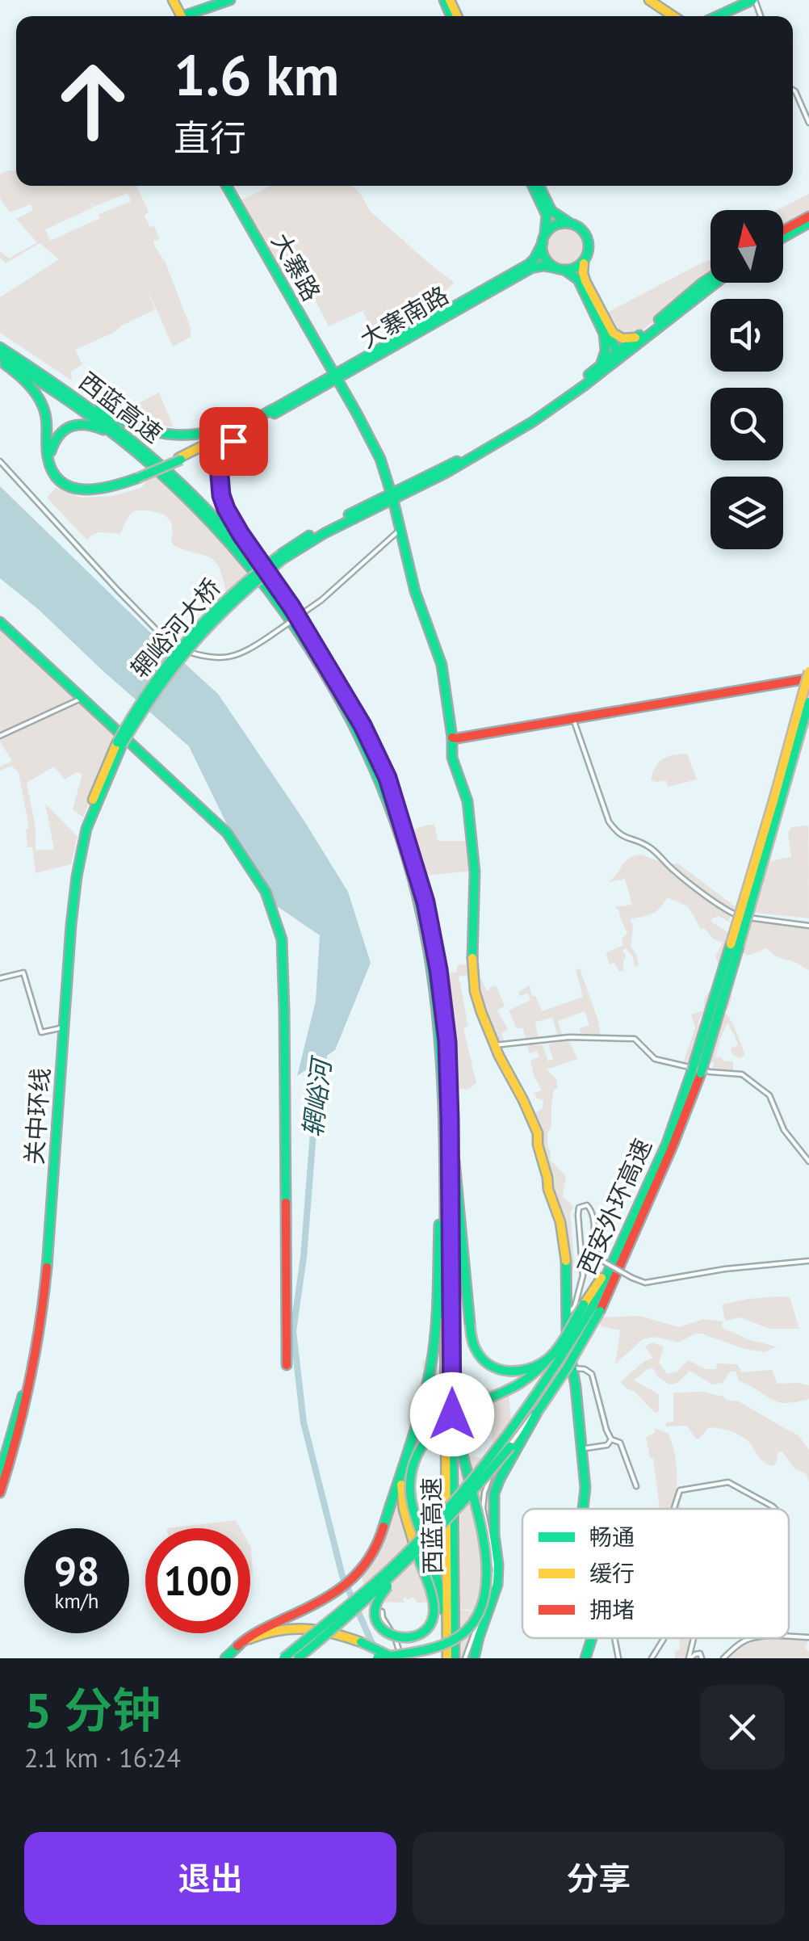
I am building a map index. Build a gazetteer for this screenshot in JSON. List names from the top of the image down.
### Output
{
  "streets": {
    "main road": [
      "大寨路",
      "大寨南路",
      "西蓝高速",
      "辋峪河大桥",
      "关中环线",
      "西安外环高速"
    ]
  },
  "crossings": [
    ["大寨路", "大寨南路"],
    ["大寨路", "辋峪河大桥"],
    ["辋峪河大桥", "关中环线"]
  ],
  "water": ["辋峪河"],
  "legend": ["畅通", "缓行", "拥堵"],
  "north": "top",
  "page": {
    "turn": ["1.6 km", "直行"],
    "speed": "98 km/h",
    "limit": "100",
    "heading": ["5 分钟", "2.1 km · 16:24"],
    "buttons": ["退出", "分享"]
  }
}
